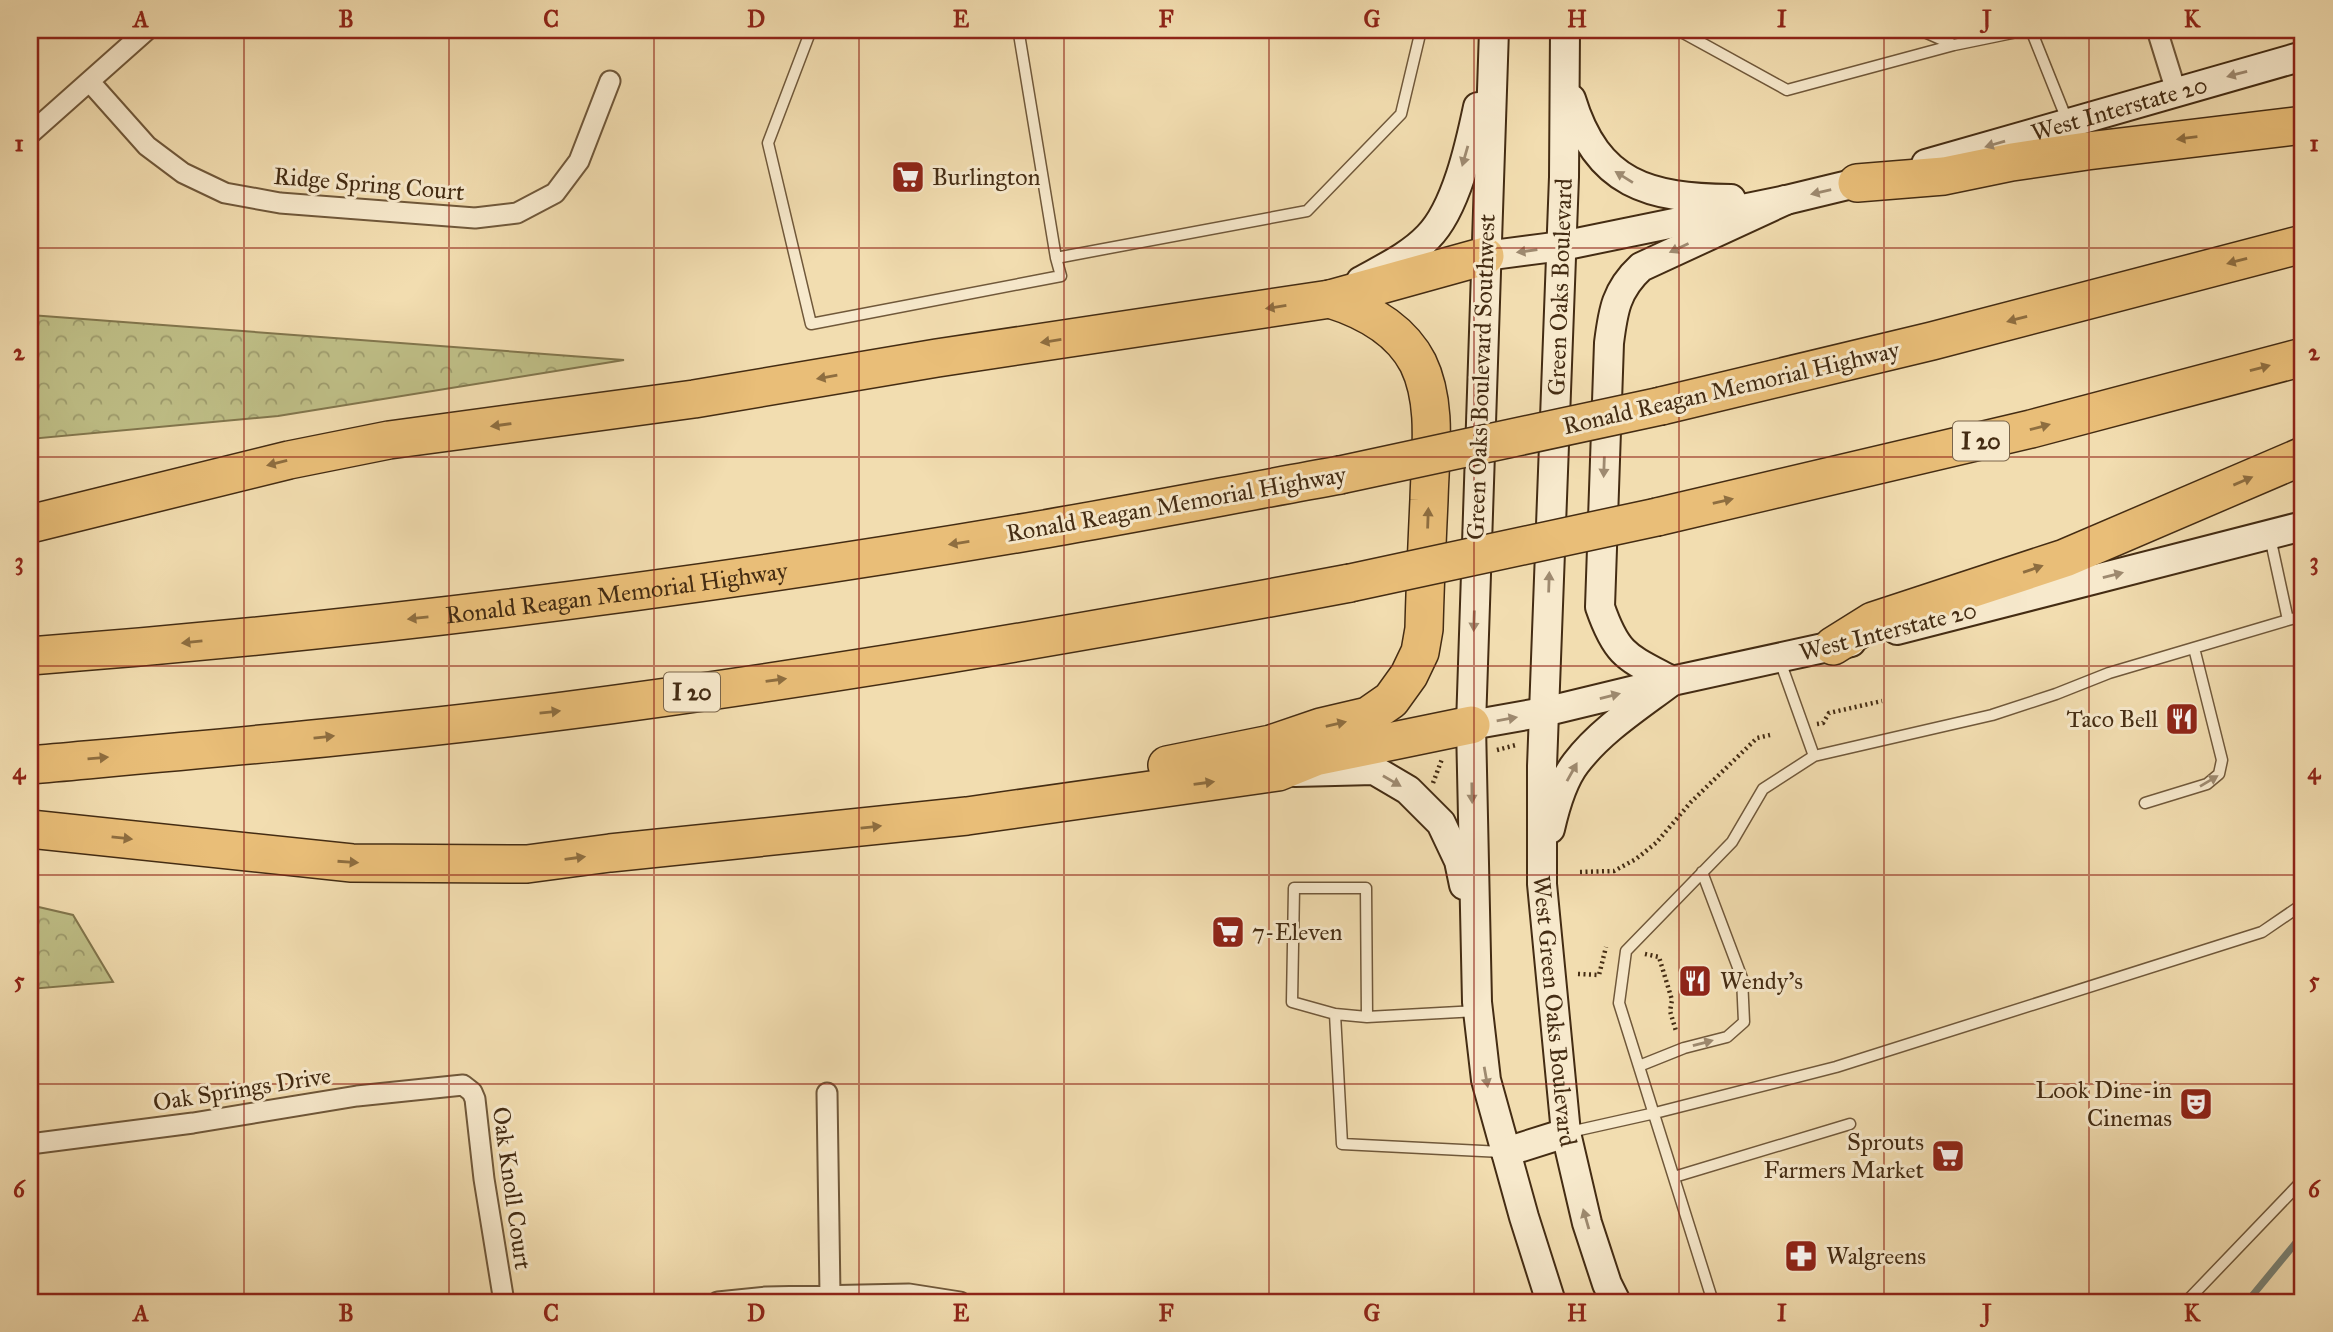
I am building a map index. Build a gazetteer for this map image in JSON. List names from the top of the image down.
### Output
{
  "streets": {
    "highway": ["Ronald Reagan Memorial Highway", "I 20"],
    "main road": [
      "West Interstate 20",
      "Green Oaks Boulevard",
      "Green Oaks Boulevard Southwest",
      "West Green Oaks Boulevard"
    ],
    "street": ["Ridge Spring Court", "Oak Springs Drive", "Oak Knoll Court"]
  },
  "crossings": [
    ["West Interstate 20", "Green Oaks Boulevard"],
    ["West Interstate 20", "Green Oaks Boulevard Southwest"],
    ["West Interstate 20", "West Green Oaks Boulevard"],
    ["Green Oaks Boulevard", "West Green Oaks Boulevard"],
    ["Oak Springs Drive", "Oak Knoll Court"]
  ],
  "one_way": ["Green Oaks Boulevard", "Green Oaks Boulevard Southwest"],
  "places": {
    "supermarket": ["Burlington", "7-Eleven", "Sprouts Farmers Market"],
    "restaurant": ["Taco Bell", "Wendy's"],
    "theatre": ["Look Dine-in Cinemas"],
    "pharmacy": ["Walgreens"]
  },
  "grid": {
    "columns": [
      "A",
      "B",
      "C",
      "D",
      "E",
      "F",
      "G",
      "H",
      "I",
      "J",
      "K"
    ],
    "rows": [
      "1",
      "2",
      "3",
      "4",
      "5",
      "6"
    ]
  }
}
